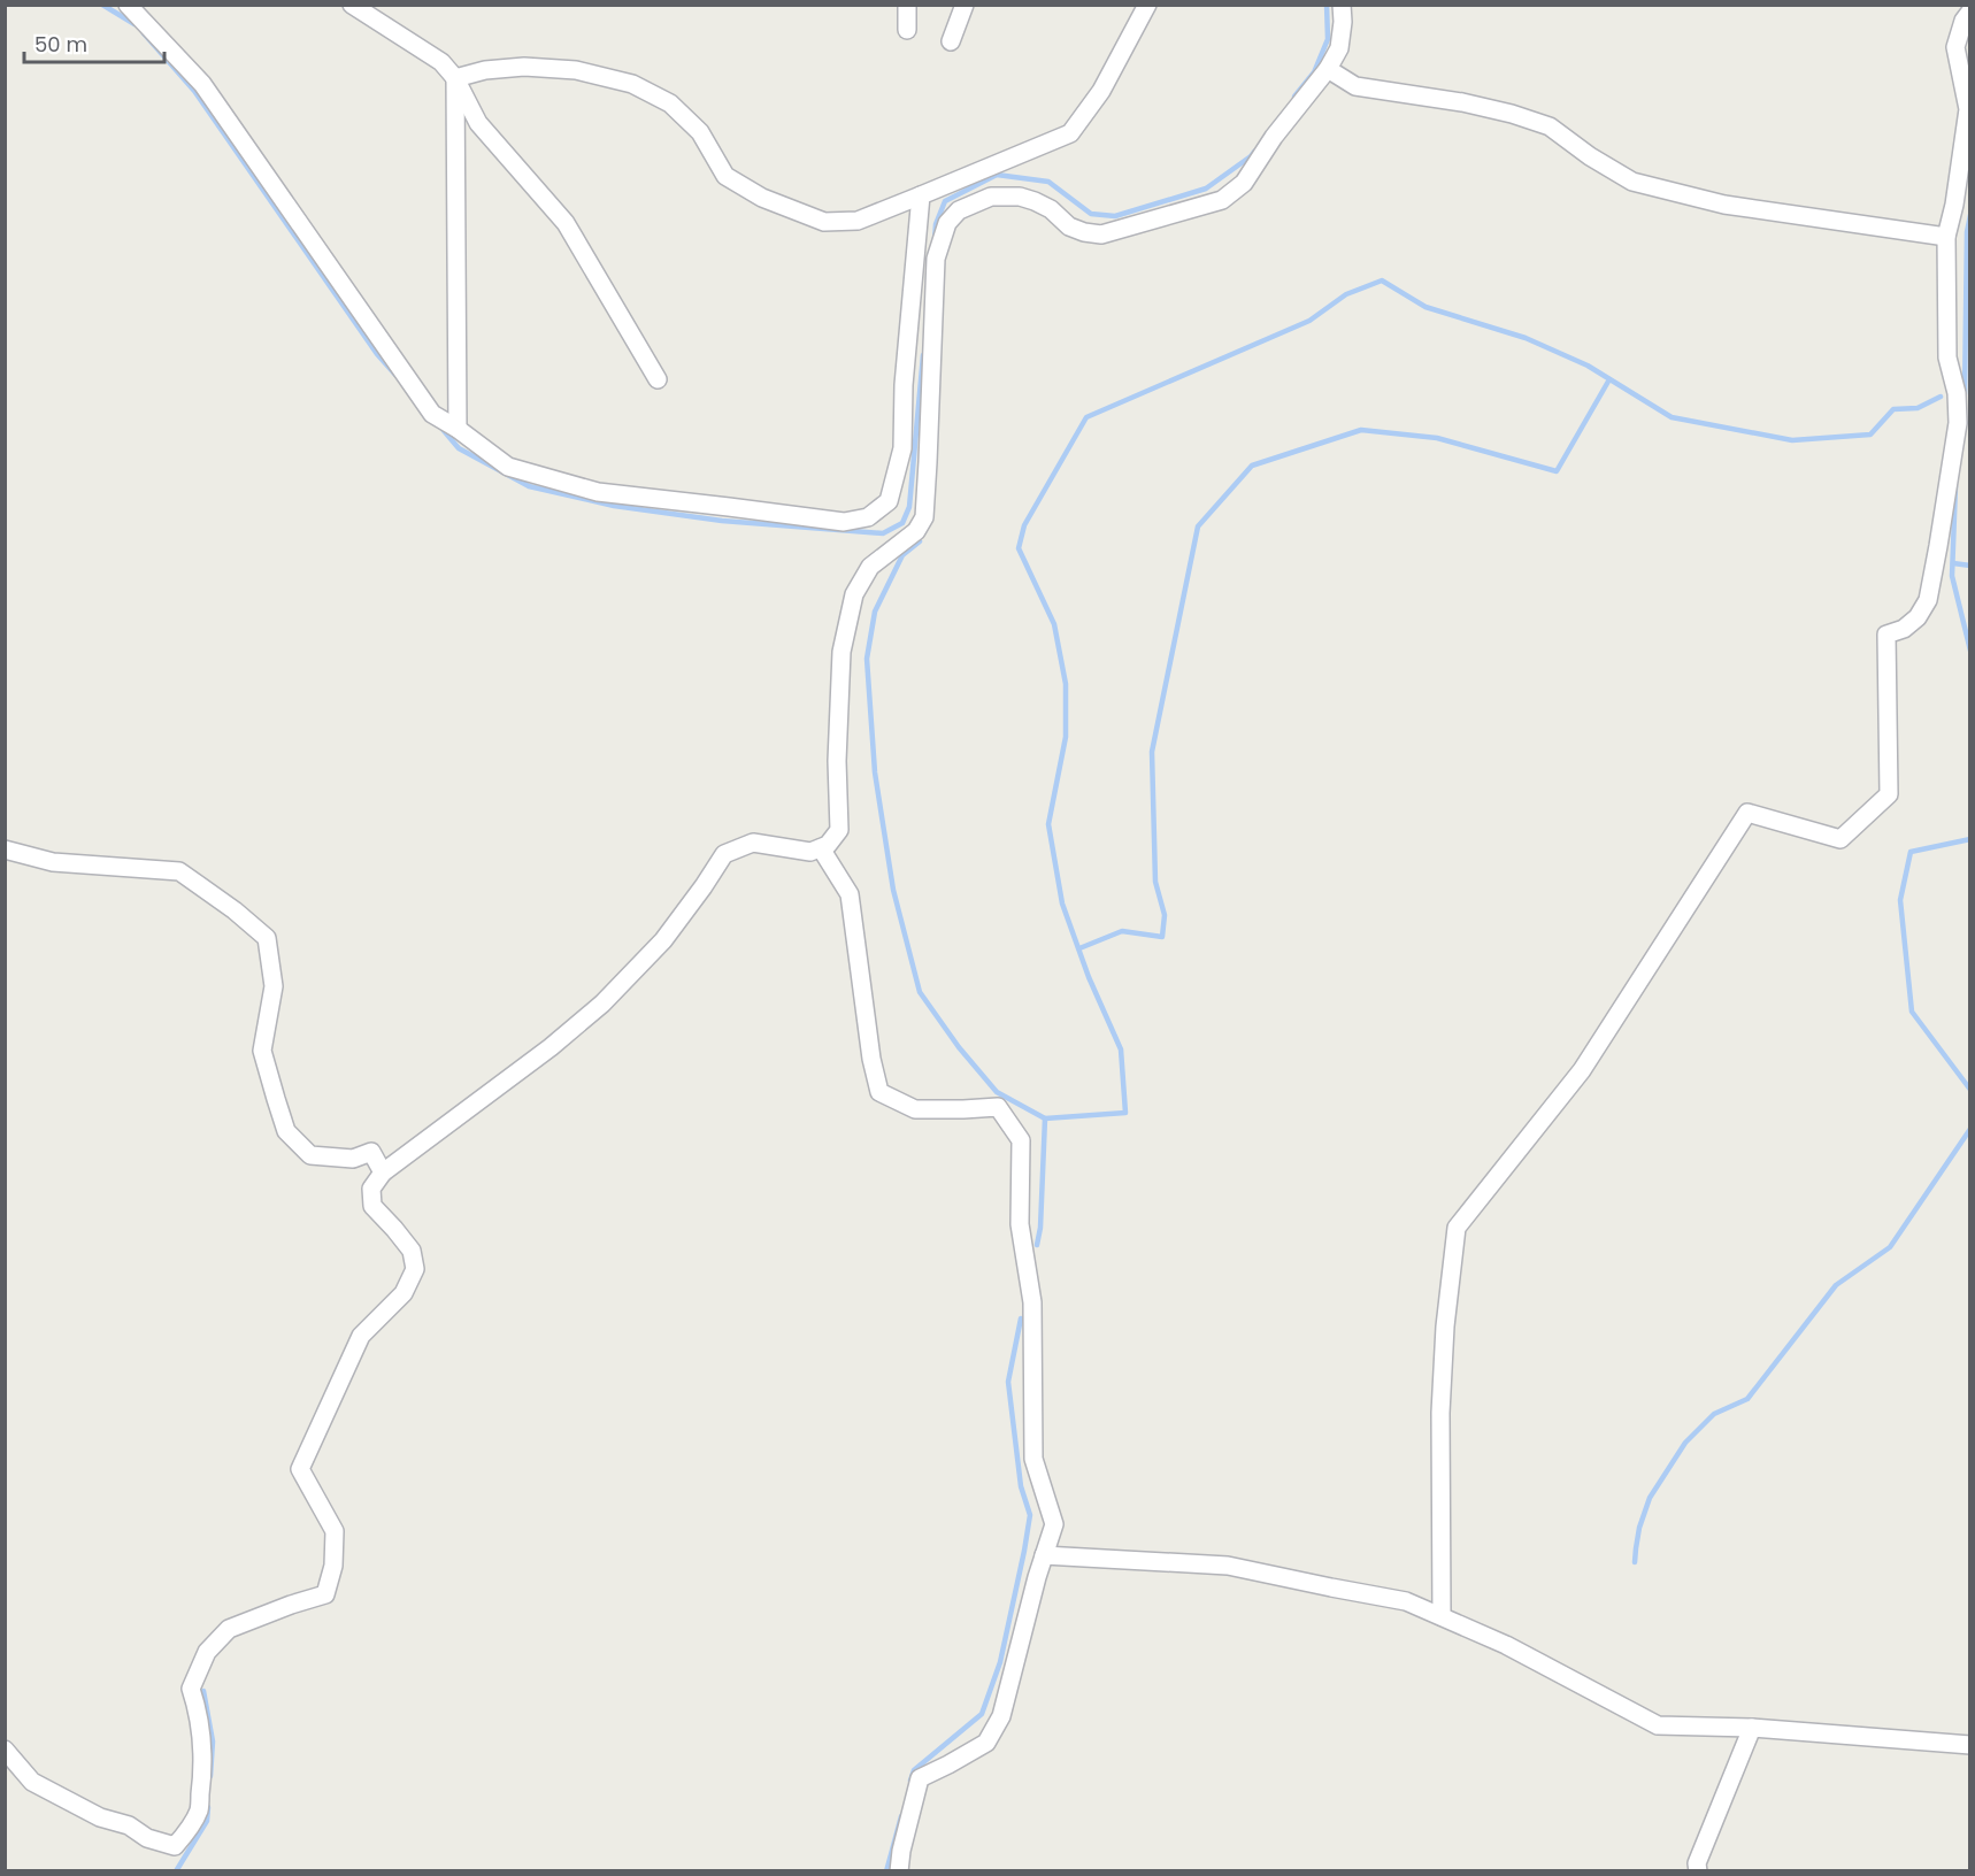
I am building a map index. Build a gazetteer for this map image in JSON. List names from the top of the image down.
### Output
{
  "scale_bar": "50 m"
}
